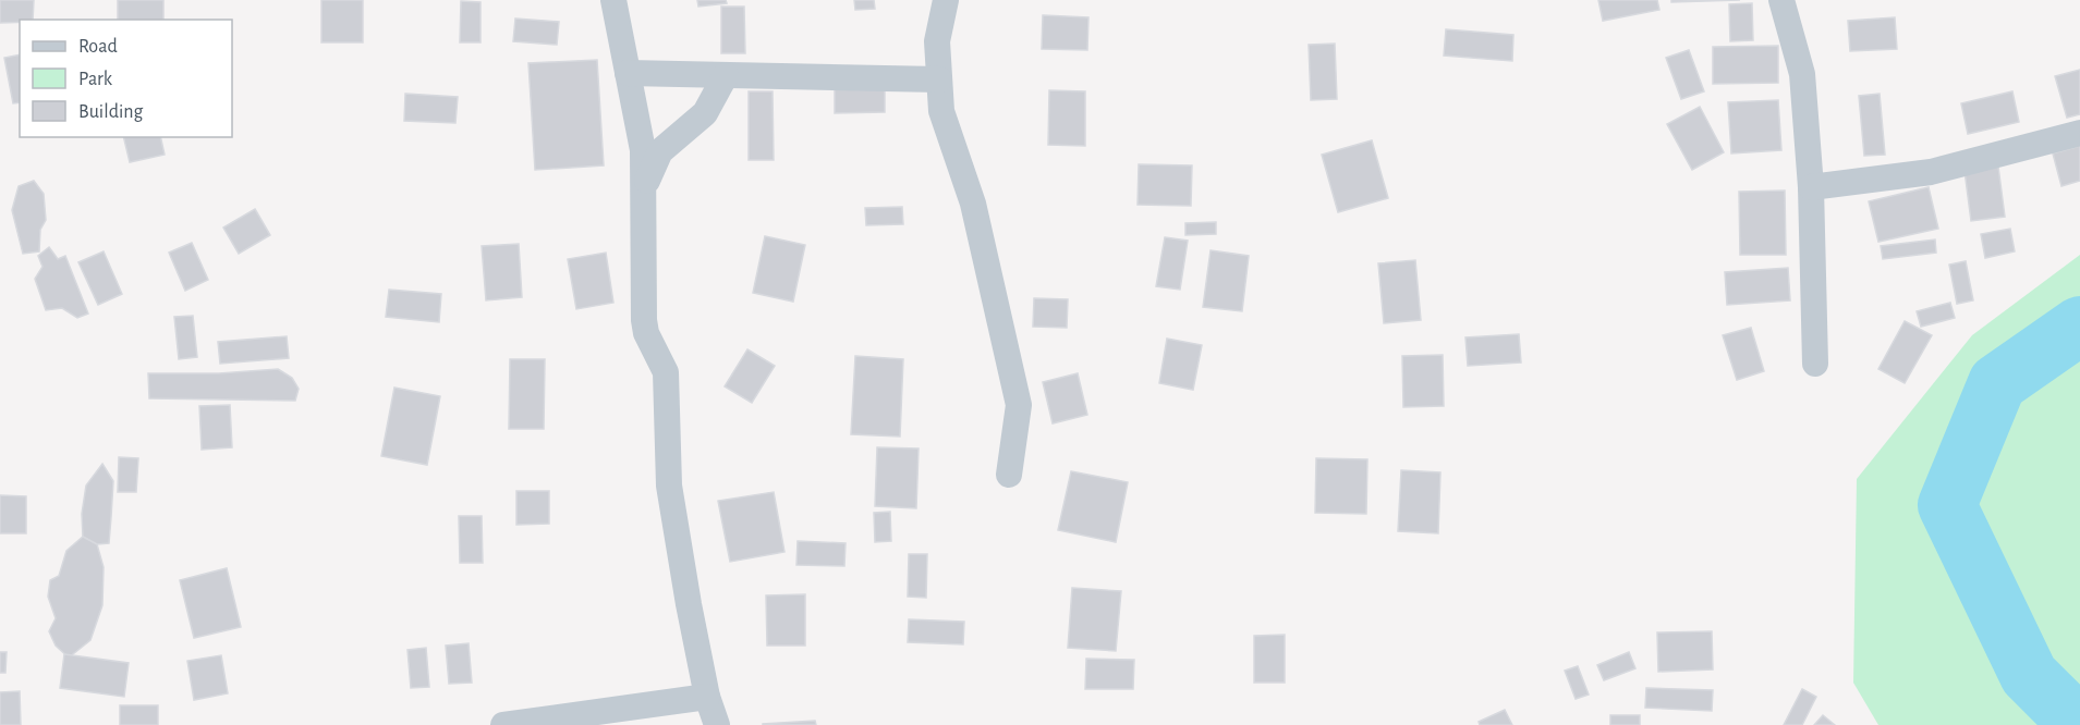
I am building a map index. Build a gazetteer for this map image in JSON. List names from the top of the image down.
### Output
{
  "legend": ["Road", "Park", "Building"]
}
